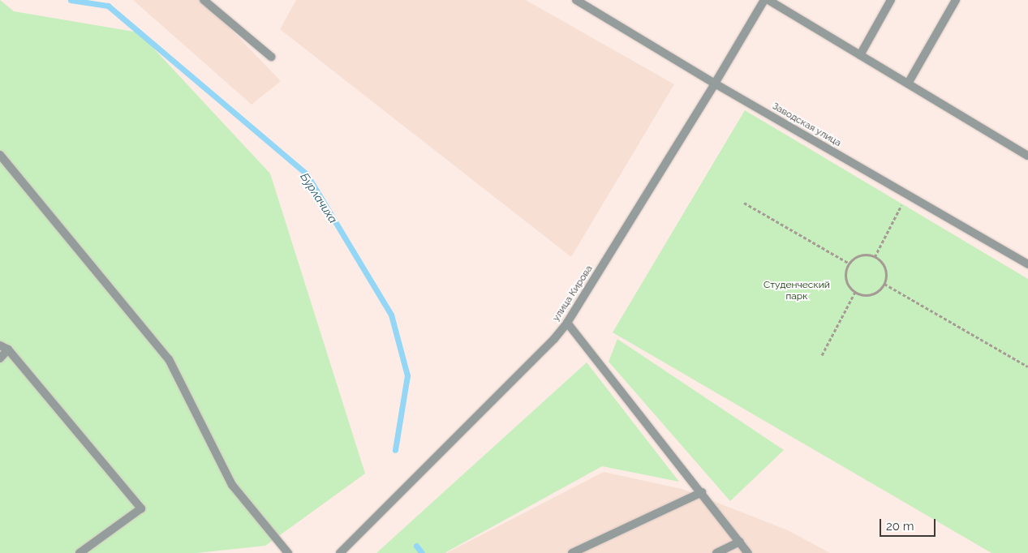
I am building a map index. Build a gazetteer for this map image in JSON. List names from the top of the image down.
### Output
{
  "streets": {
    "street": ["Заводская улица", "улица Кирова"]
  },
  "crossings": [
    ["Заводская улица", "улица Кирова"]
  ],
  "water": ["Бурлачиха"],
  "parks": ["Студенческий парк"],
  "scale_bar": "20 m"
}
